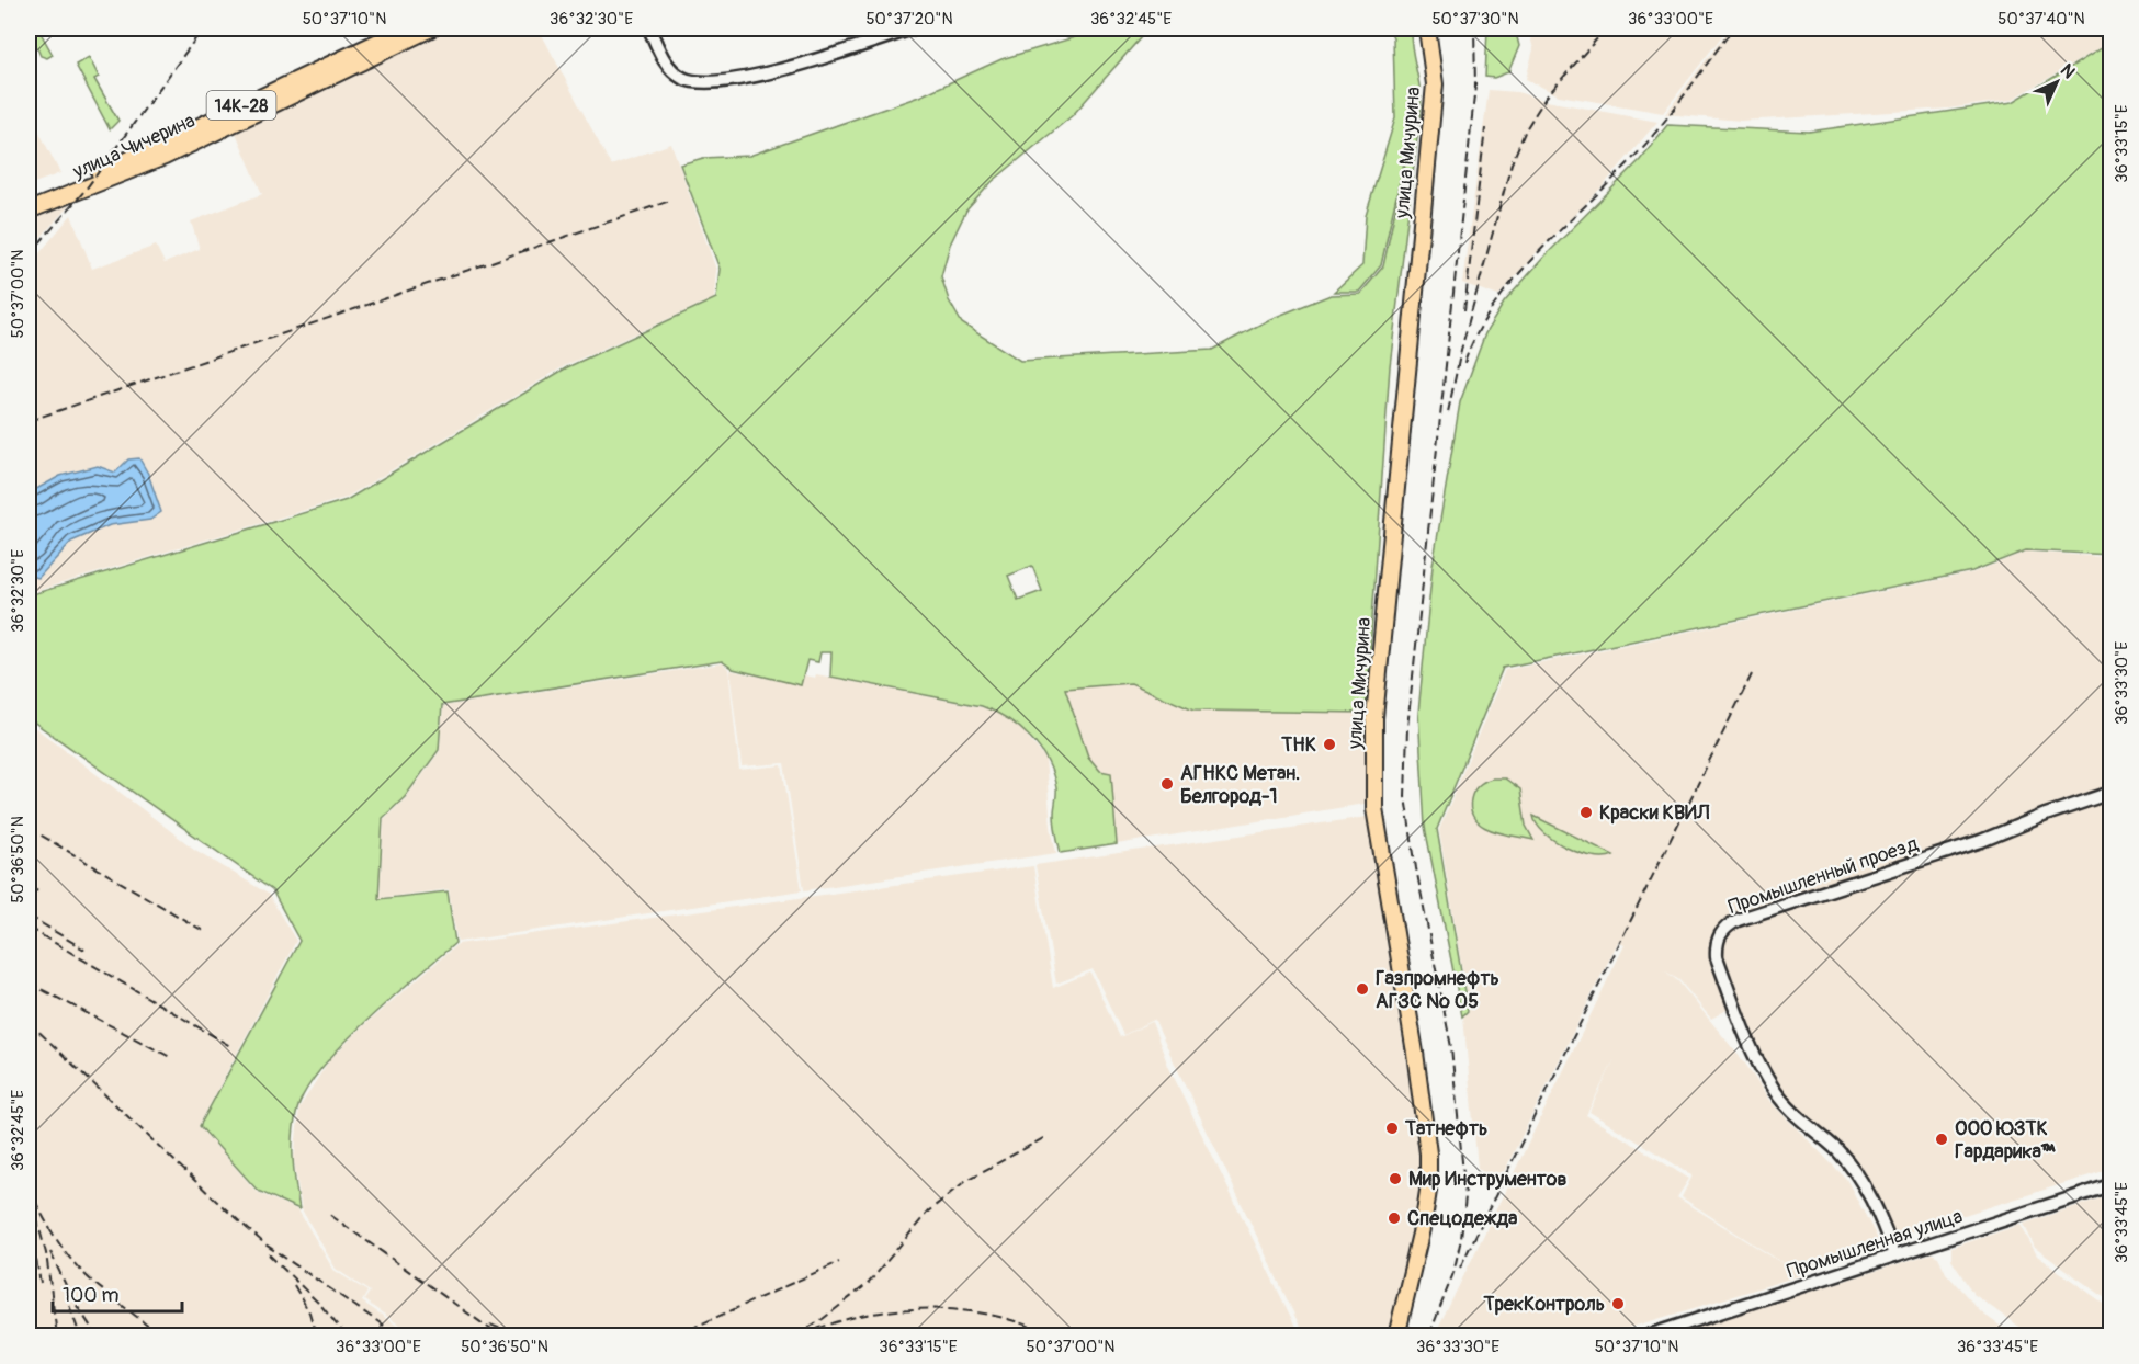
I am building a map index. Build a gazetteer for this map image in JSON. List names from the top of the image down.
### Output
{
  "streets": {
    "main road": ["14К-28", "улица Чичерина", "улица Мичурина"],
    "street": ["Промышленный проезд", "Промышленная улица"]
  },
  "crossings": [
    ["Промышленный проезд", "Промышленная улица"]
  ],
  "places": [
    "ТНК",
    "АГНКС Метан. Белгород-1",
    "Краски КВИЛ",
    "Газпромнефть АГЗС № 05",
    "Татнефть",
    "ООО ЮЗТК Гардарика™",
    "Мир Инструментов",
    "Спецодежда",
    "ТрекКонтроль"
  ],
  "scale_bar": "100 m",
  "north": "top right",
  "coordinates": [
    "50°37'10\"N",
    "36°32'30\"E",
    "50°37'20\"N",
    "36°32'45\"E",
    "50°37'30\"N",
    "36°33'00\"E",
    "50°37'40\"N",
    "36°33'15\"E",
    "50°37'00\"N",
    "36°33'30\"E",
    "50°36'50\"N",
    "36°33'45\"E"
  ]
}
